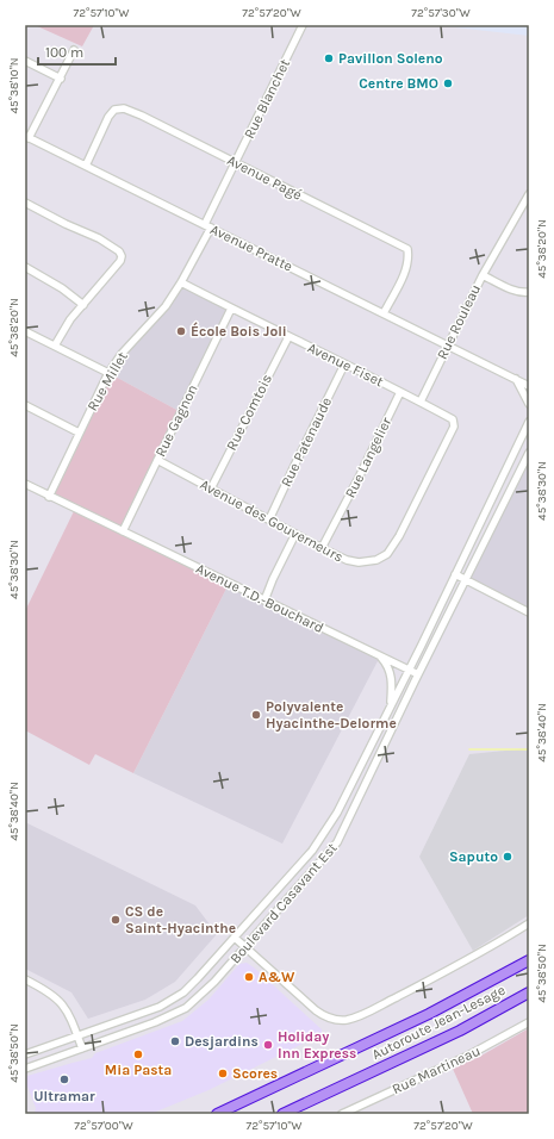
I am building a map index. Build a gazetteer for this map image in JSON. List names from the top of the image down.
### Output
{
  "streets": {
    "highway": ["Autoroute Jean-Lesage"],
    "street": [
      "Rue Blanchet",
      "Avenue Pagé",
      "Avenue Pratte",
      "Rue Rouleau",
      "Avenue Fiset",
      "Rue Millet",
      "Rue Comtois",
      "Rue Gagnon",
      "Rue Patenaude",
      "Rue Langelier",
      "Avenue des Gouverneurs",
      "Avenue T.D.-Bouchard",
      "Boulevard Casavant Est",
      "Rue Martineau"
    ]
  },
  "crossings": [
    ["Rue Blanchet", "Avenue Pagé"],
    ["Rue Blanchet", "Avenue Pratte"],
    ["Rue Blanchet", "Rue Millet"],
    ["Avenue Pagé", "Avenue Pratte"],
    ["Avenue Pratte", "Rue Rouleau"],
    ["Avenue Pratte", "Rue Millet"],
    ["Rue Rouleau", "Avenue Fiset"],
    ["Avenue Fiset", "Rue Millet"],
    ["Avenue Fiset", "Rue Comtois"],
    ["Avenue Fiset", "Rue Gagnon"],
    ["Avenue Fiset", "Rue Patenaude"],
    ["Avenue Fiset", "Rue Langelier"],
    ["Avenue Fiset", "Avenue des Gouverneurs"],
    ["Rue Millet", "Avenue T.D.-Bouchard"],
    ["Rue Comtois", "Avenue des Gouverneurs"],
    ["Rue Gagnon", "Avenue des Gouverneurs"],
    ["Rue Gagnon", "Avenue T.D.-Bouchard"],
    ["Rue Patenaude", "Avenue des Gouverneurs"],
    ["Rue Langelier", "Avenue des Gouverneurs"],
    ["Avenue T.D.-Bouchard", "Boulevard Casavant Est"]
  ],
  "places": [
    "Pavillon Soleno",
    "Centre BMO",
    "École Bois Joli",
    "Polyvalente Hyacinthe-Delorme",
    "Saputo",
    "CS de Saint-Hyacinthe",
    "A&W",
    "Desjardins",
    "Holiday Inn Express",
    "Mia Pasta",
    "Scores",
    "Ultramar"
  ],
  "scale_bar": "100 m",
  "coordinates": [
    "72°57'10\"W",
    "72°57'20\"W",
    "72°57'30\"W",
    "45°38'10\"N",
    "45°38'20\"N",
    "45°38'30\"N",
    "45°38'40\"N",
    "45°38'50\"N",
    "72°57'00\"W"
  ]
}
